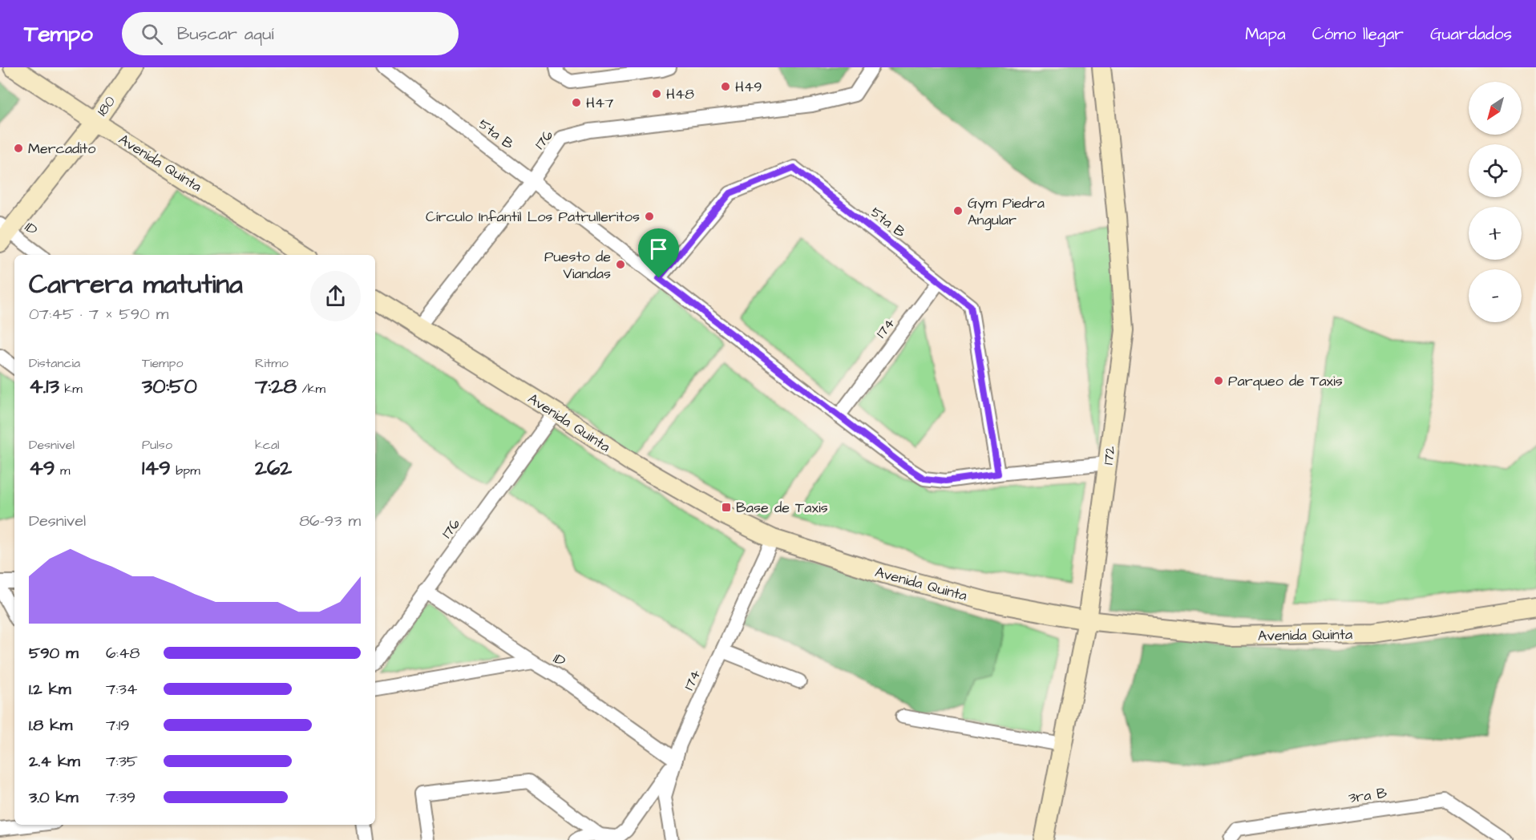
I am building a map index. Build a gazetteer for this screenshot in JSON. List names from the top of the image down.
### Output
{
  "streets": {
    "main road": ["180", "Avenida Quinta", "172"],
    "street": [
      "5ta B",
      "176",
      "1D",
      "174",
      "3ra B"
    ]
  },
  "crossings": [
    ["180", "Avenida Quinta"],
    ["180", "1D"],
    ["5ta B", "176"],
    ["5ta B", "174"],
    ["5ta B", "172"],
    ["176", "Avenida Quinta"],
    ["176", "1D"],
    ["Avenida Quinta", "174"],
    ["Avenida Quinta", "172"],
    ["1D", "174"]
  ],
  "places": {
    "other": [
      "H49",
      "H48",
      "H47",
      "Mercadito",
      "Gym Piedra Angular",
      "Círculo Infantil Los Patrulleritos",
      "Puesto de Viandas",
      "Parqueo de Taxis"
    ],
    "transit": ["Base de Taxis"]
  },
  "north": "bottom left",
  "page": {
    "header": "Tempo",
    "search": "Buscar aquí",
    "nav": ["Mapa", "Cómo llegar", "Guardados"],
    "map_buttons": ["+", "−"],
    "heading": ["Carrera matutina", "07:45 · 7 × 590 m"],
    "stats": [
      ["Distancia", "4.13 km"],
      ["Tiempo", "30:50"],
      ["Ritmo", "7:28 /km"],
      ["Desnivel", "49 m"],
      ["Pulso", "149 bpm"],
      ["kcal", "262"]
    ],
    "chart": ["Desnivel", "86–93 m"],
    "list": [
      {
        "name": "590 m",
        "note": "6:48"
      },
      {
        "name": "1.2 km",
        "note": "7:34"
      },
      {
        "name": "1.8 km",
        "note": "7:19"
      },
      {
        "name": "2.4 km",
        "note": "7:35"
      },
      {
        "name": "3.0 km",
        "note": "7:39"
      }
    ]
  }
}
